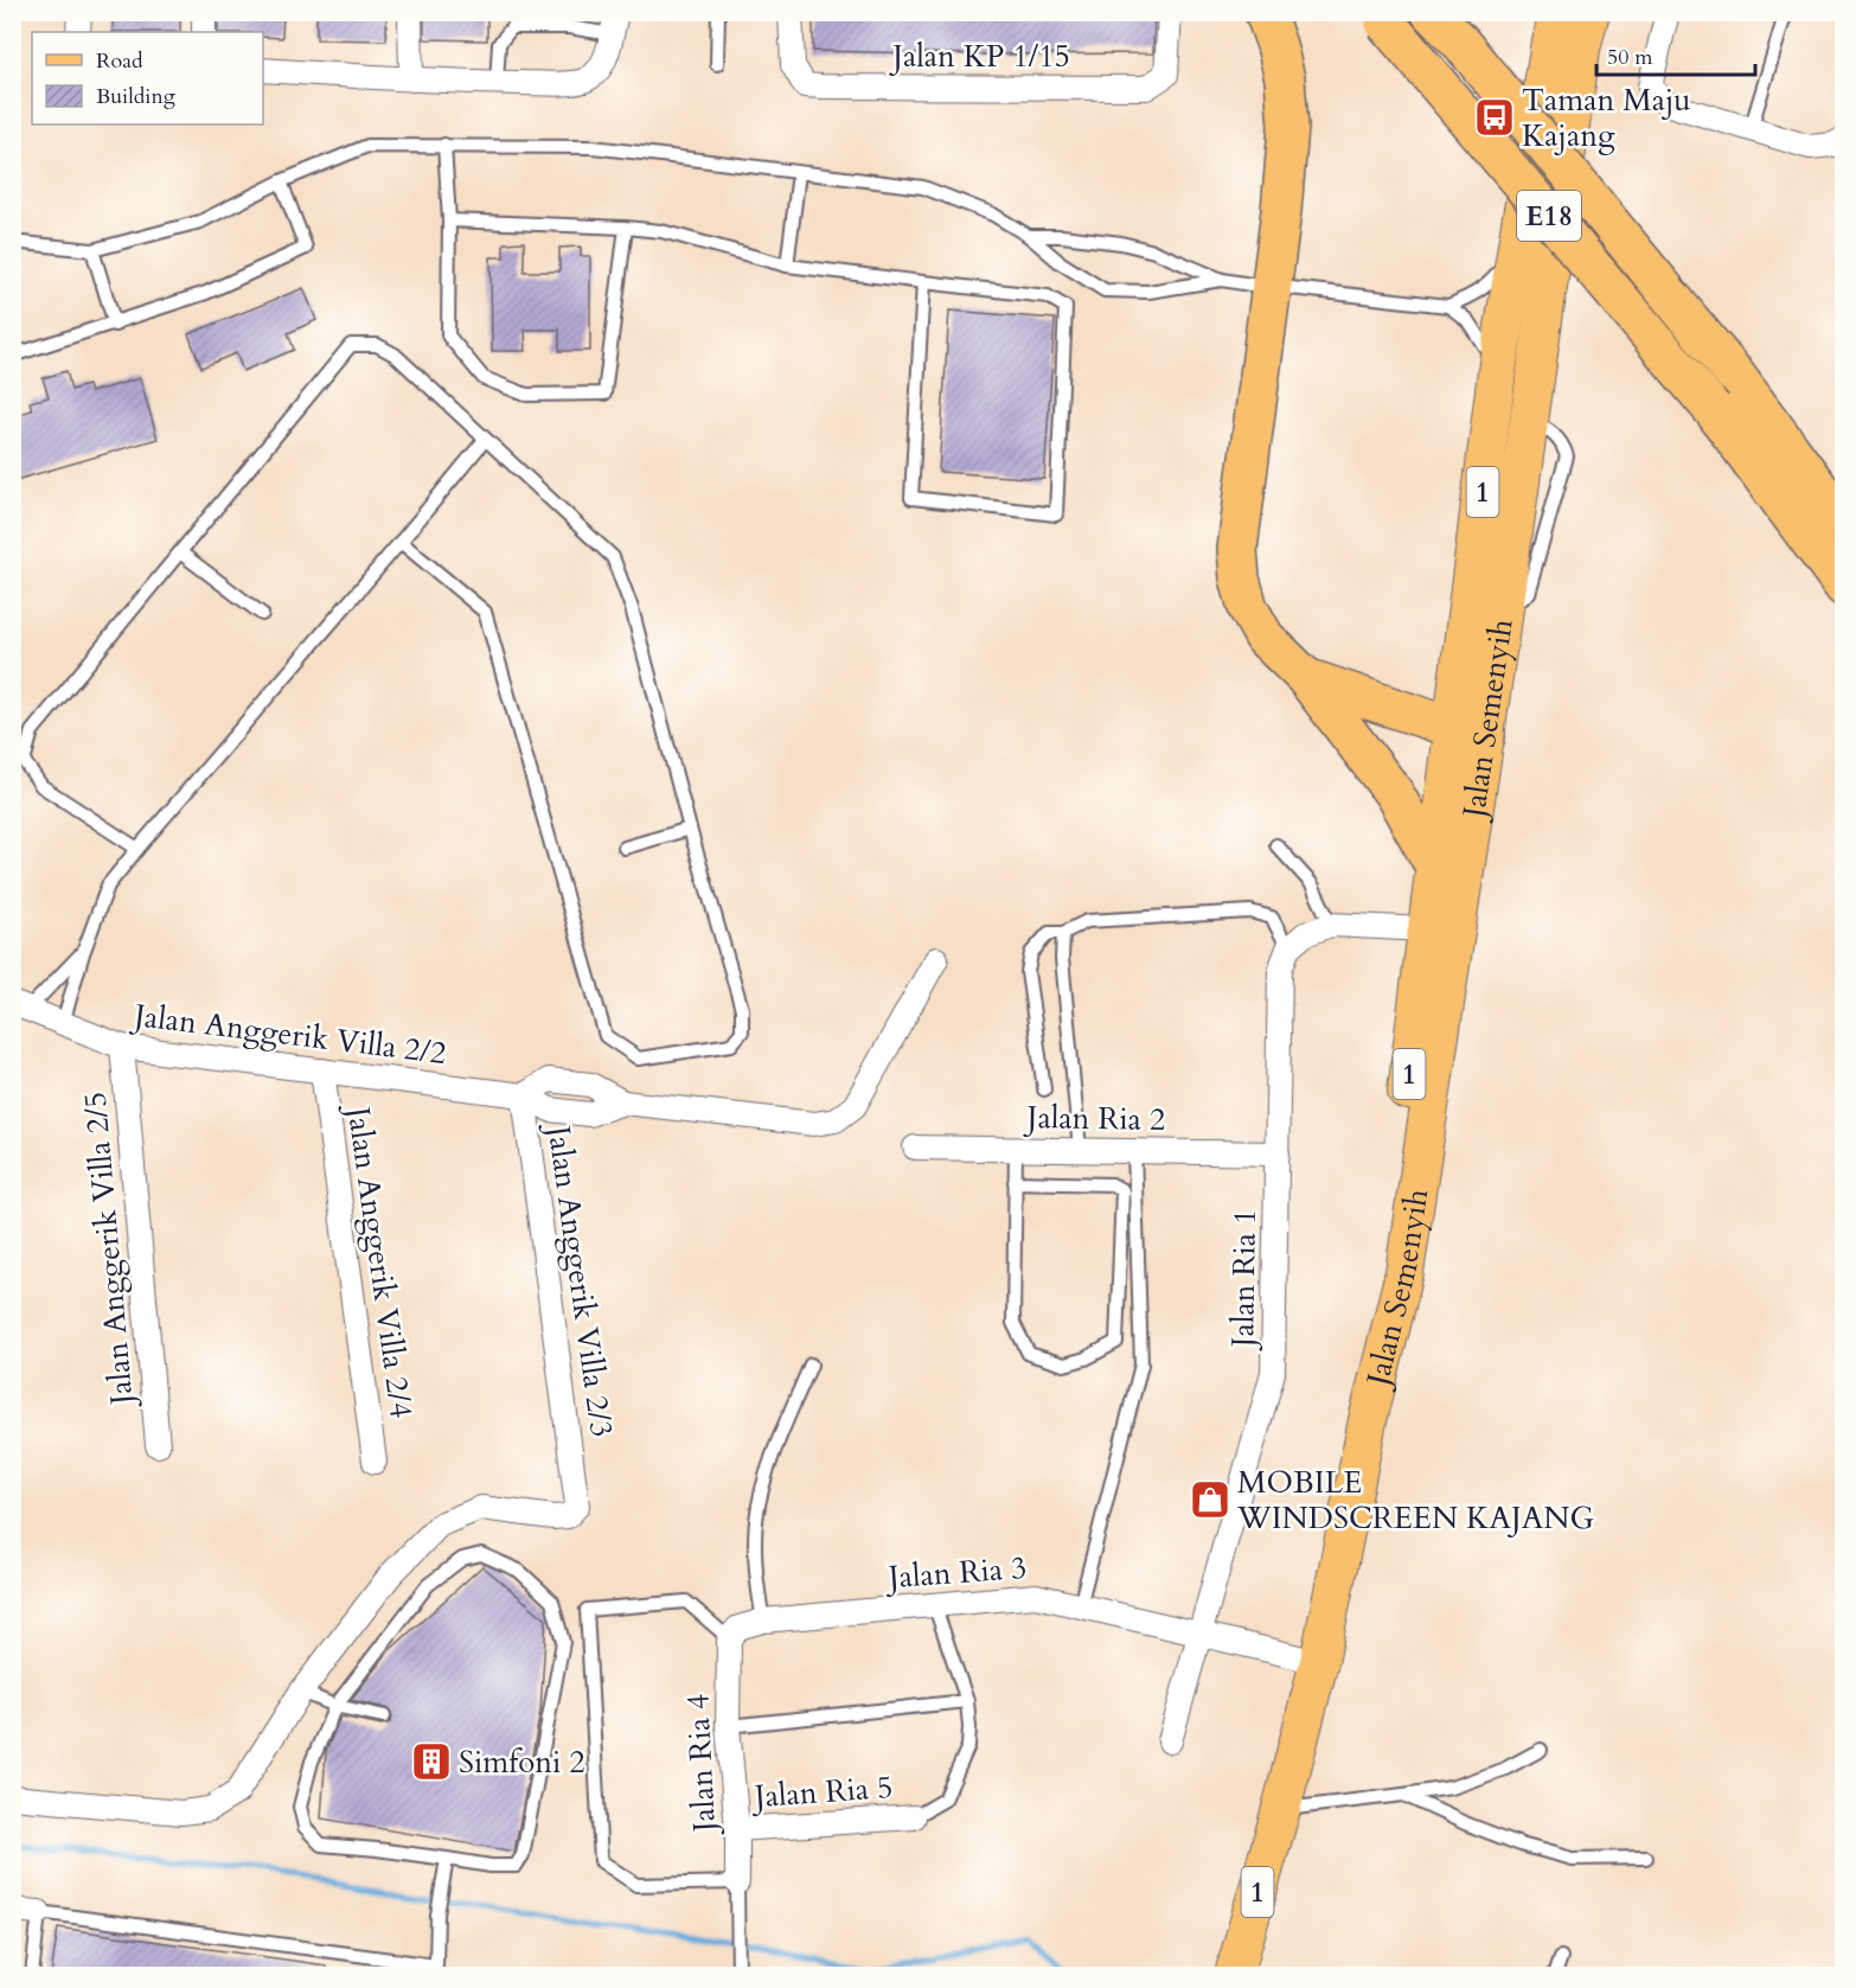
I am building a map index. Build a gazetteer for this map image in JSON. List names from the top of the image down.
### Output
{
  "streets": {
    "highway": ["E18"],
    "main road": ["1", "Jalan Semenyih"],
    "street": [
      "Jalan KP 1/15",
      "Jalan Anggerik Villa 2/2",
      "Jalan Ria 2",
      "Jalan Anggerik Villa 2/5",
      "Jalan Anggerik Villa 2/4",
      "Jalan Ria 1",
      "Jalan Anggerik Villa 2/3",
      "Jalan Ria 3",
      "Jalan Ria 4",
      "Jalan Ria 5"
    ]
  },
  "crossings": [
    ["Jalan Semenyih", "Jalan Ria 3"],
    ["Jalan Anggerik Villa 2/2", "Jalan Anggerik Villa 2/5"],
    ["Jalan Anggerik Villa 2/2", "Jalan Anggerik Villa 2/4"],
    ["Jalan Anggerik Villa 2/2", "Jalan Anggerik Villa 2/3"],
    ["Jalan Ria 2", "Jalan Ria 1"],
    ["Jalan Ria 1", "Jalan Ria 3"],
    ["Jalan Ria 3", "Jalan Ria 4"],
    ["Jalan Ria 4", "Jalan Ria 5"]
  ],
  "places": {
    "bus stop": ["Taman Maju Kajang"],
    "shop": ["MOBILE WINDSCREEN KAJANG"],
    "building": ["Simfoni 2"]
  },
  "legend": ["Road", "Building"],
  "scale_bar": "50 m"
}
